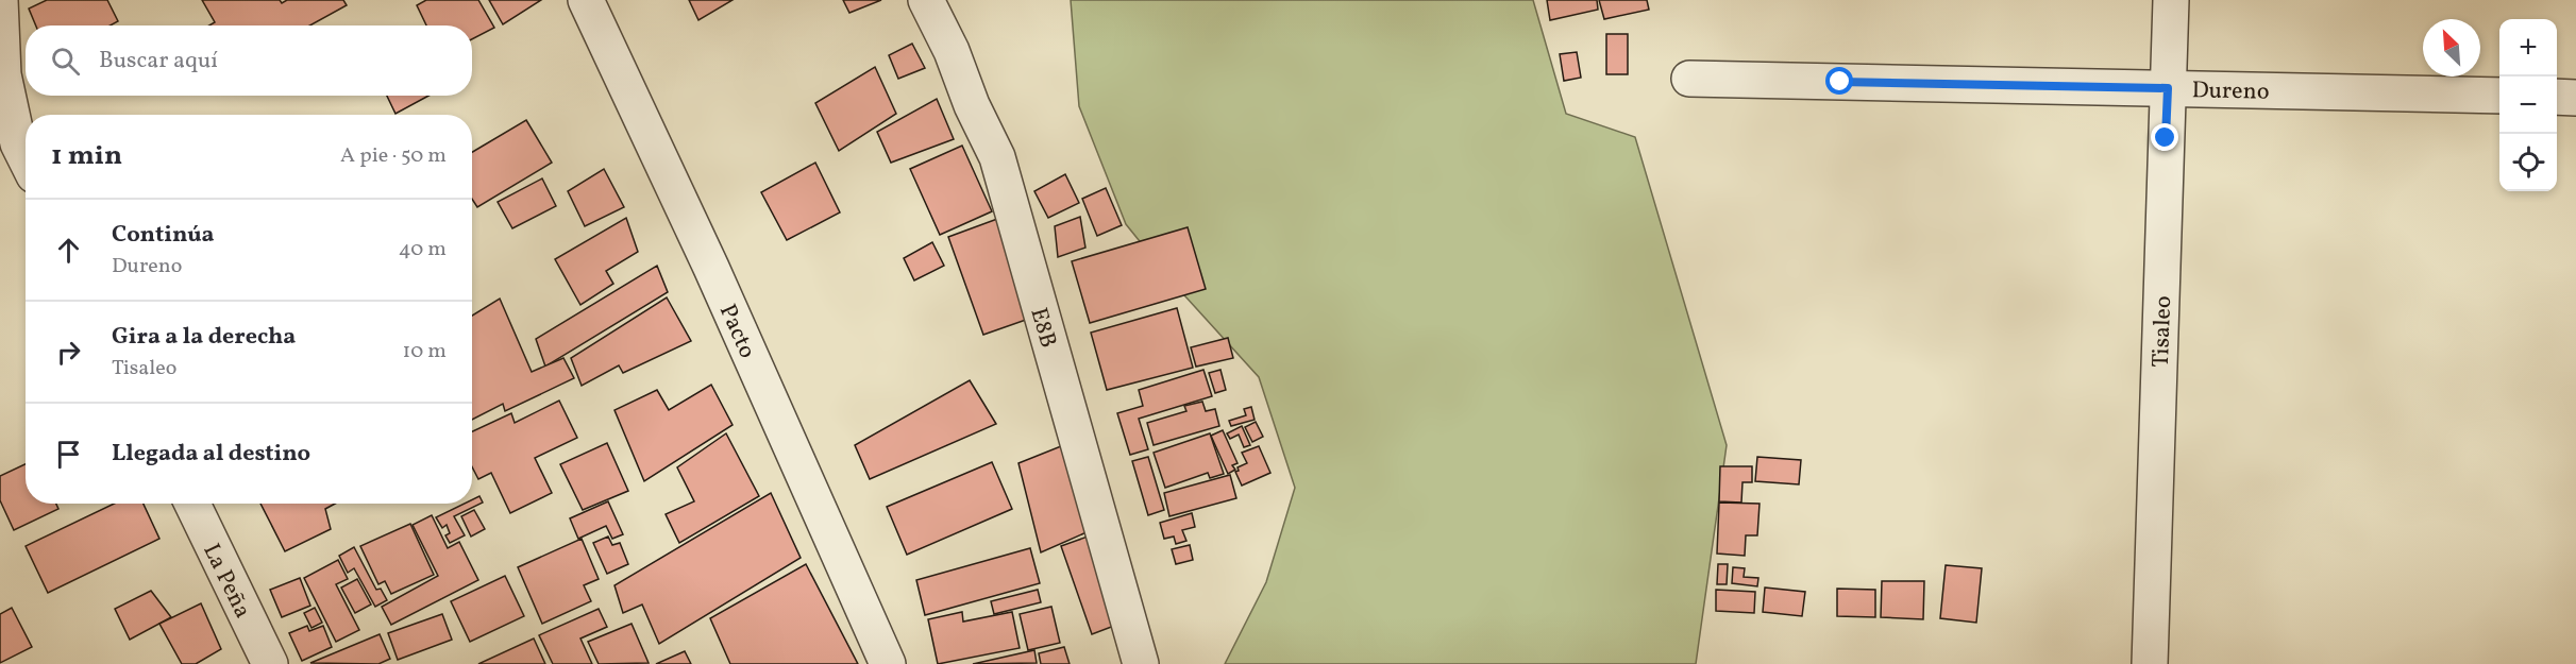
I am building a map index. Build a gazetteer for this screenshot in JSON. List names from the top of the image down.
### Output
{
  "streets": {
    "street": [
      "Dureno",
      "E8B",
      "Pacto",
      "Tisaleo",
      "La Peña"
    ]
  },
  "crossings": [
    ["Dureno", "Tisaleo"]
  ],
  "north": "top left",
  "page": {
    "map_buttons": ["+", "−"],
    "search": "Buscar aquí",
    "heading": ["1 min", "A pie · 50 m"],
    "list": [
      ["Continúa", "Dureno", "40 m"],
      ["Gira a la derecha", "Tisaleo", "10 m"],
      "Llegada al destino"
    ]
  }
}
